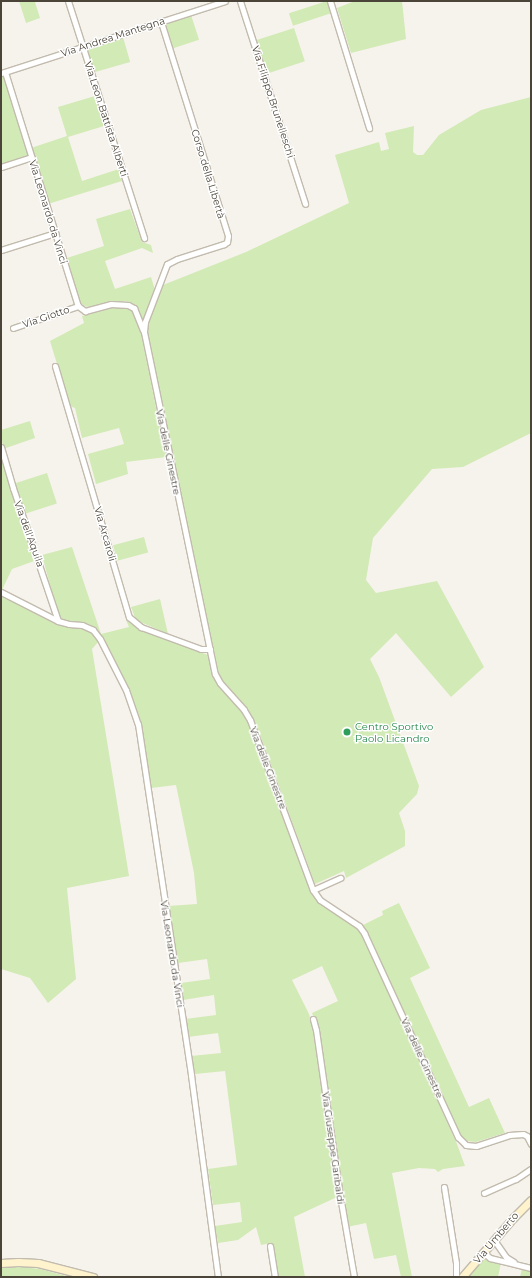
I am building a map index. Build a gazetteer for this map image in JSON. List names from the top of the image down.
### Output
{
  "streets": {
    "main road": ["Via Umberto"],
    "street": [
      "Via Andrea Mantegna",
      "Via Filippo Brunelleschi",
      "Via Leon Battista Alberti",
      "Corso della Libertà",
      "Via Leonardo da Vinci",
      "Via Giotto",
      "Via delle Ginestre",
      "Via dell'Aquila",
      "Via Arcaroli",
      "Via Giuseppe Garibaldi"
    ]
  },
  "crossings": [
    ["Via Andrea Mantegna", "Via Leon Battista Alberti"],
    ["Via Andrea Mantegna", "Corso della Libertà"],
    ["Via Andrea Mantegna", "Via Leonardo da Vinci"],
    ["Corso della Libertà", "Via delle Ginestre"],
    ["Via Leonardo da Vinci", "Via Giotto"],
    ["Via Leonardo da Vinci", "Via dell'Aquila"],
    ["Via delle Ginestre", "Via Arcaroli"]
  ],
  "places": ["Centro Sportivo Paolo Licandro"]
}
